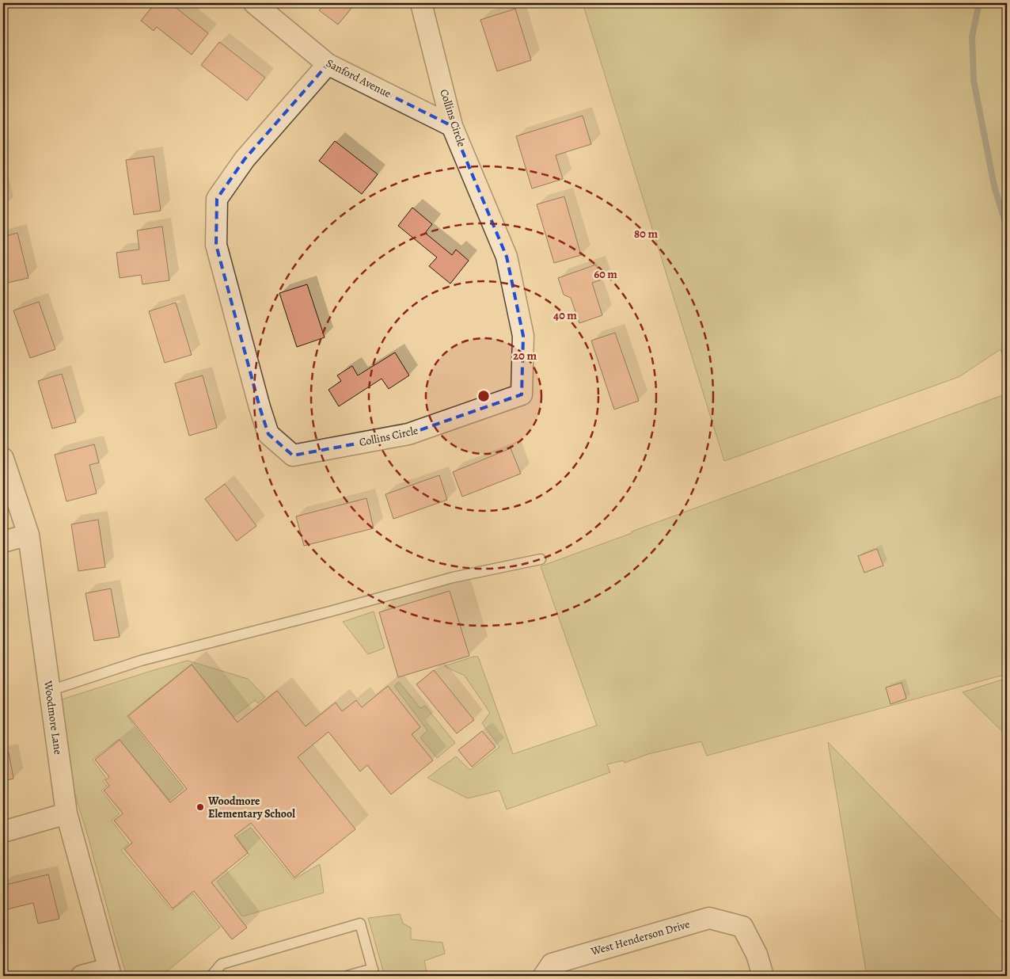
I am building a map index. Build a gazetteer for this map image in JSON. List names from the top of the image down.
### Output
{
  "streets": {
    "street": [
      "Sanford Avenue",
      "Collins Circle",
      "Woodmore Lane",
      "West Henderson Drive"
    ]
  },
  "crossings": [
    ["Sanford Avenue", "Collins Circle"]
  ],
  "places": ["Woodmore Elementary School"],
  "rings": [
    "80 m",
    "60 m",
    "40 m",
    "20 m"
  ]
}
